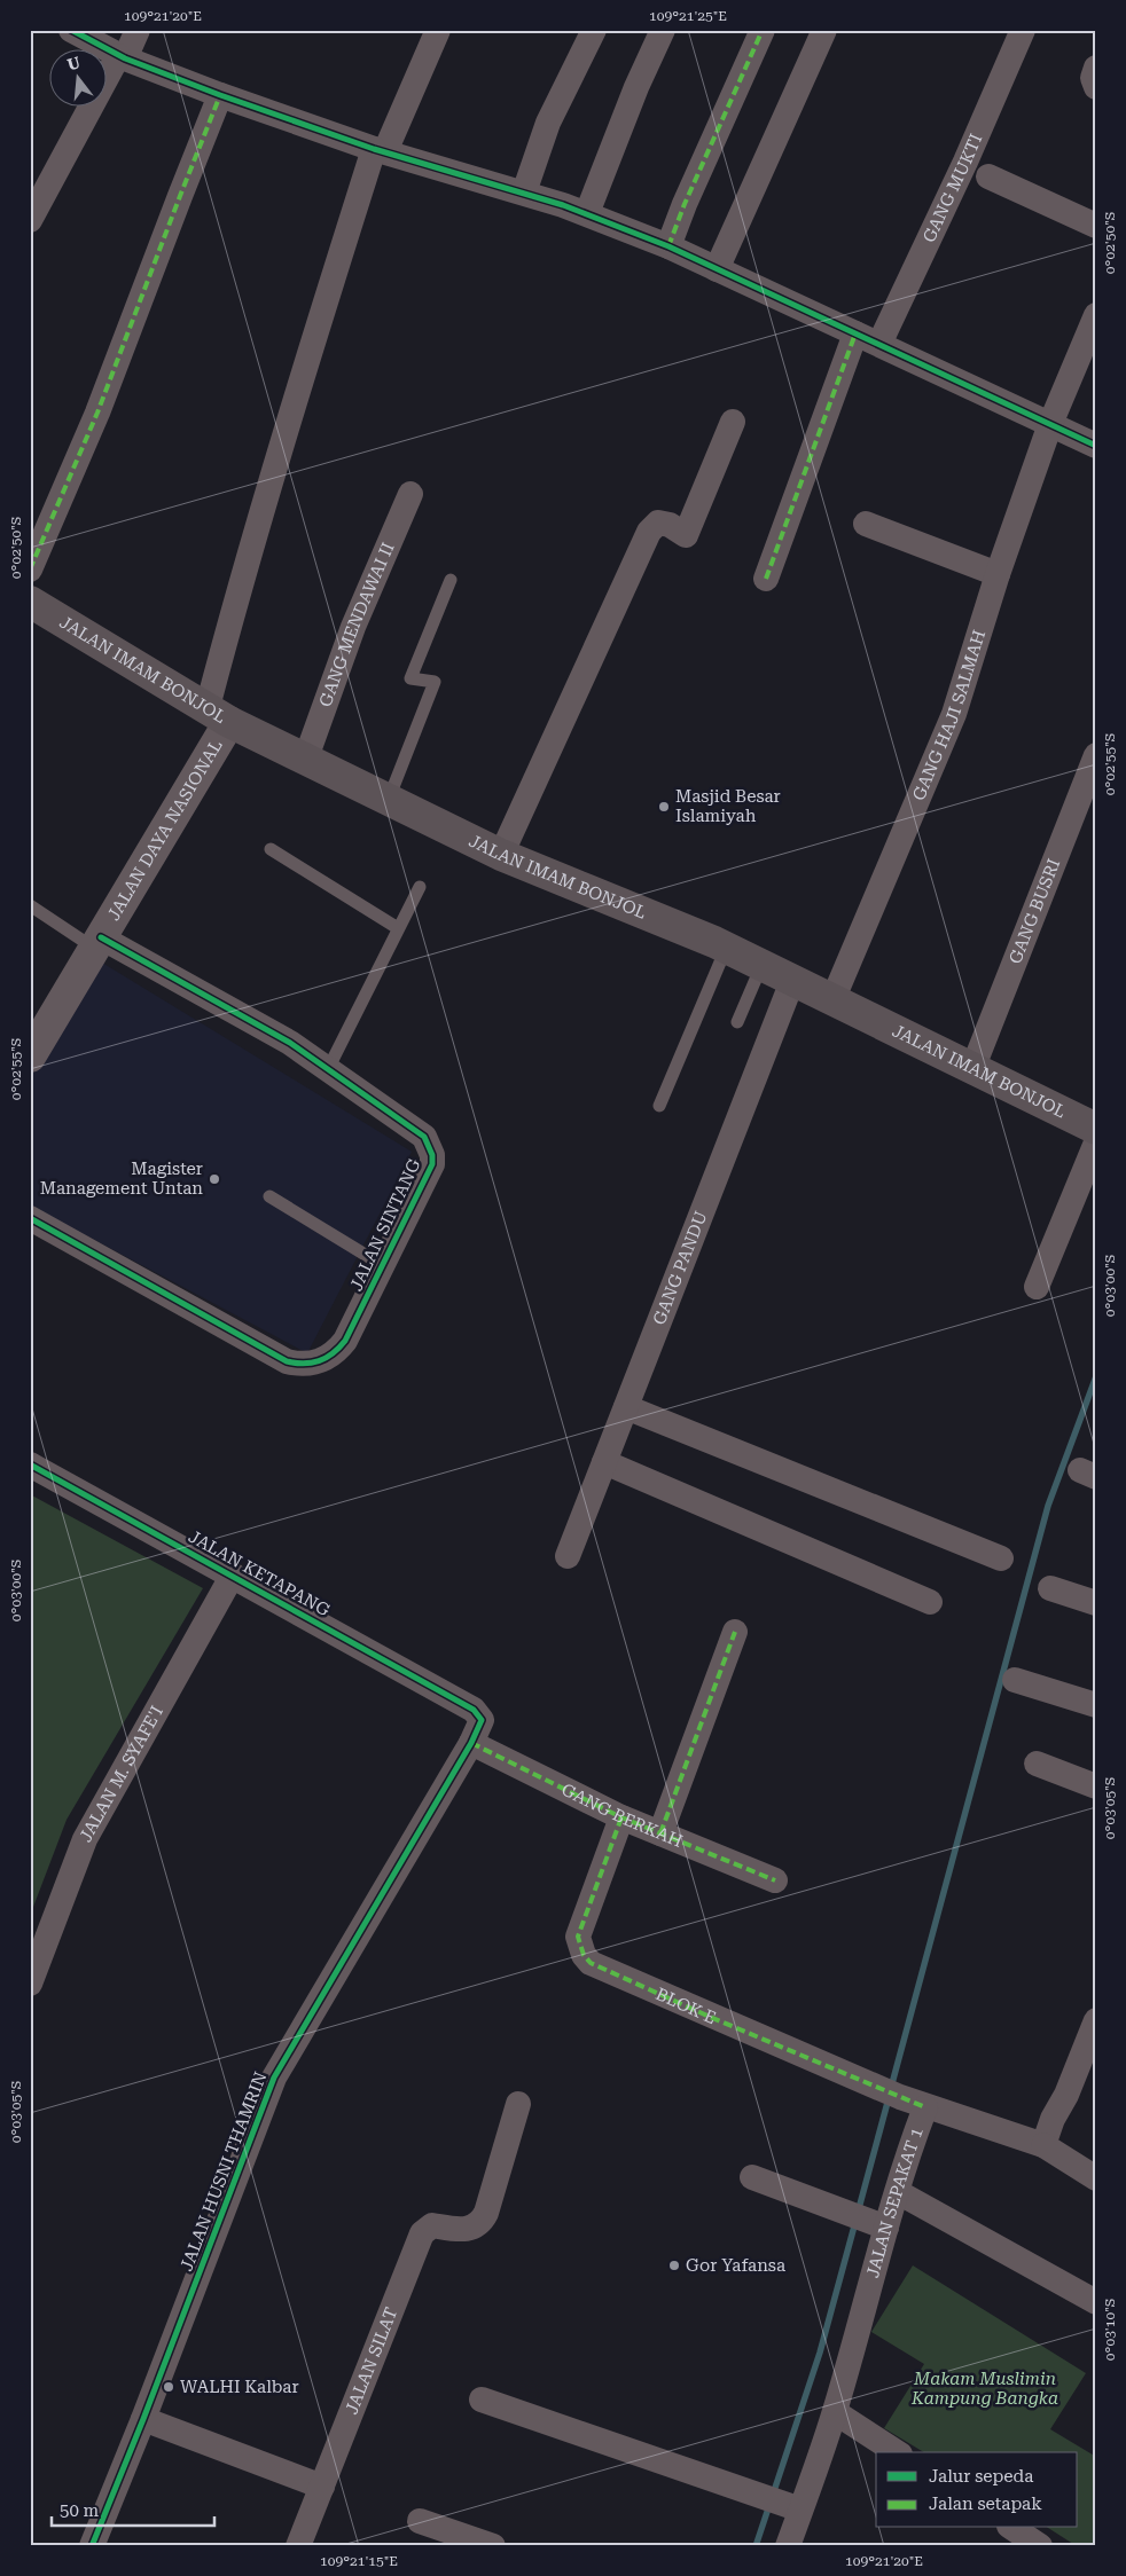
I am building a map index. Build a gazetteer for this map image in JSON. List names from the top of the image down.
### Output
{
  "streets": {
    "main road": ["JALAN IMAM BONJOL"],
    "street": [
      "GANG MUKTI",
      "GANG MENDAWAI II",
      "GANG HAJI SALMAH",
      "JALAN DAYA NASIONAL",
      "GANG BUSRI",
      "JALAN SINTANG",
      "GANG PANDU",
      "JALAN KETAPANG",
      "JALAN M. SYAFE'I",
      "GANG BERKAH",
      "BLOK E",
      "JALAN HUSNI THAMRIN",
      "JALAN SEPAKAT 1",
      "JALAN SILAT"
    ]
  },
  "crossings": [
    ["GANG MENDAWAI II", "JALAN IMAM BONJOL"],
    ["JALAN IMAM BONJOL", "GANG HAJI SALMAH"],
    ["JALAN IMAM BONJOL", "JALAN DAYA NASIONAL"],
    ["JALAN IMAM BONJOL", "GANG BUSRI"],
    ["JALAN IMAM BONJOL", "GANG PANDU"],
    ["JALAN DAYA NASIONAL", "JALAN SINTANG"],
    ["JALAN KETAPANG", "JALAN M. SYAFE'I"],
    ["JALAN KETAPANG", "JALAN HUSNI THAMRIN"],
    ["GANG BERKAH", "BLOK E"],
    ["GANG BERKAH", "JALAN HUSNI THAMRIN"],
    ["BLOK E", "JALAN SEPAKAT 1"]
  ],
  "parks": ["Makam Muslimin Kampung Bangka"],
  "places": [
    "Masjid Besar Islamiyah",
    "Magister Management Untan",
    "Gor Yafansa",
    "WALHI Kalbar"
  ],
  "legend": ["Jalur sepeda", "Jalan setapak"],
  "scale_bar": "50 m",
  "north": "top",
  "coordinates": [
    "109°21'20\"E",
    "109°21'25\"E",
    "0°02'50\"S",
    "0°02'55\"S",
    "0°03'00\"S",
    "0°03'05\"S",
    "0°03'10\"S",
    "109°21'15\"E"
  ]
}
